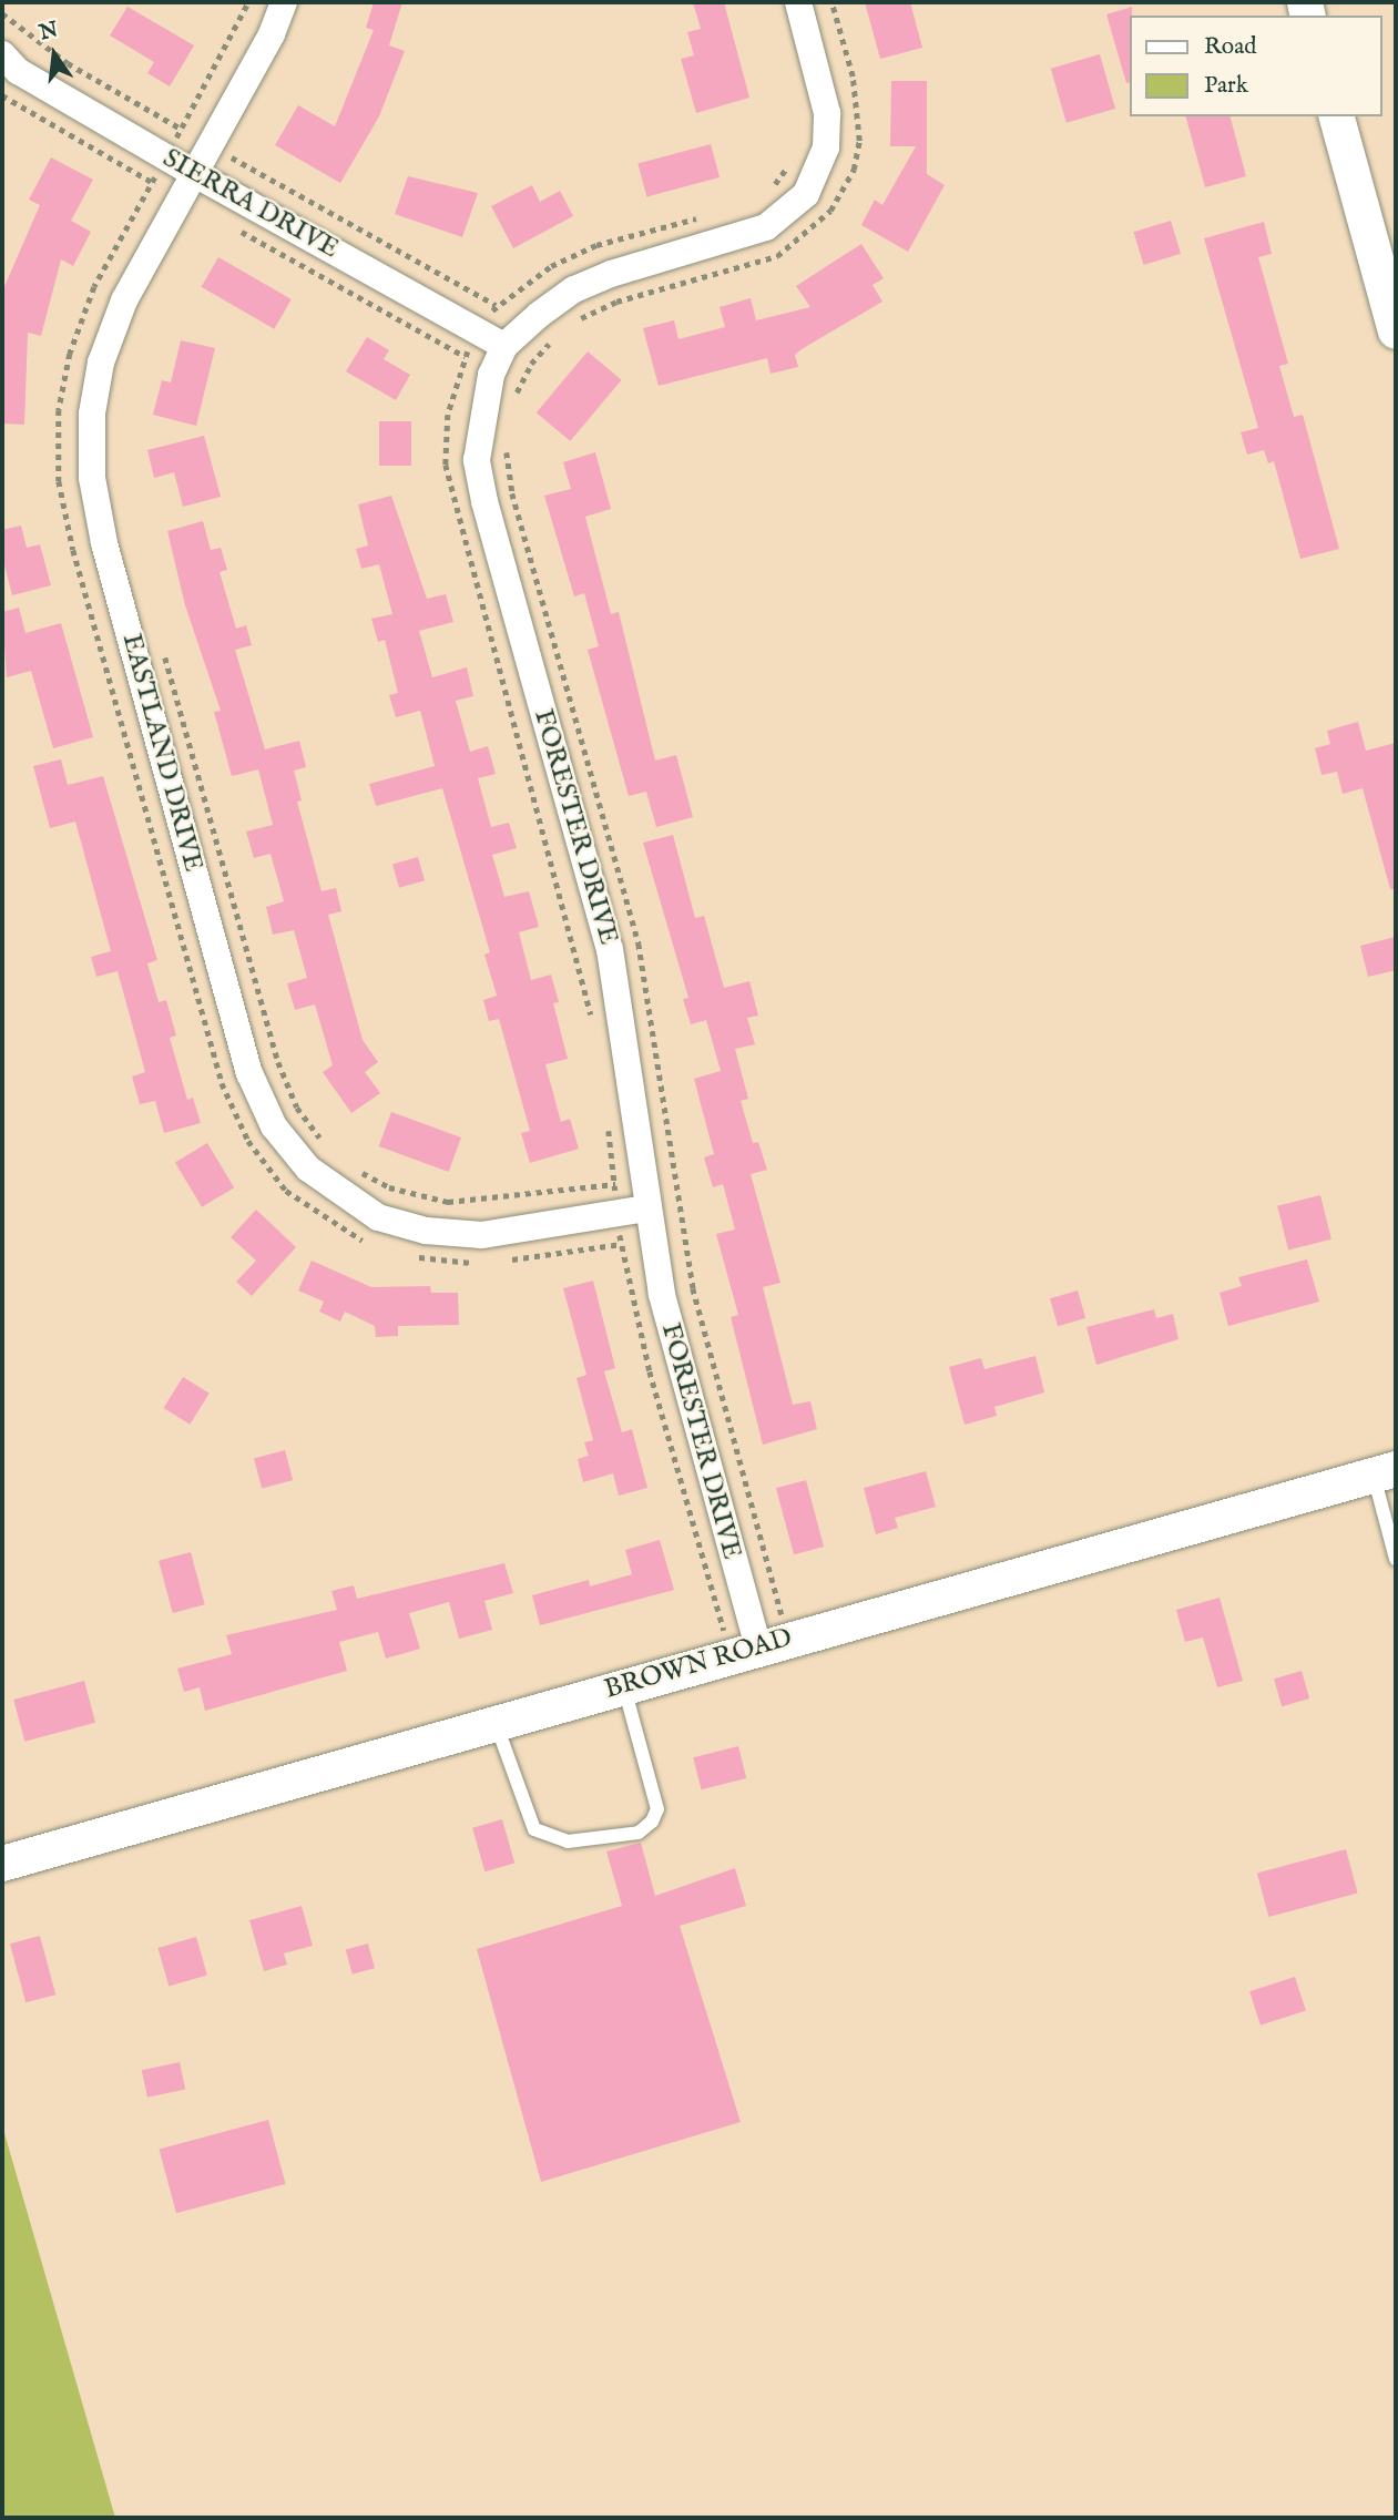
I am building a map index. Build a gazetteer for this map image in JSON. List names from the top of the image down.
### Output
{
  "streets": {
    "street": [
      "SIERRA DRIVE",
      "EASTLAND DRIVE",
      "FORESTER DRIVE",
      "BROWN ROAD"
    ]
  },
  "crossings": [
    ["SIERRA DRIVE", "EASTLAND DRIVE"],
    ["SIERRA DRIVE", "FORESTER DRIVE"],
    ["EASTLAND DRIVE", "FORESTER DRIVE"],
    ["FORESTER DRIVE", "BROWN ROAD"]
  ],
  "legend": ["Road", "Park"],
  "north": "top"
}
